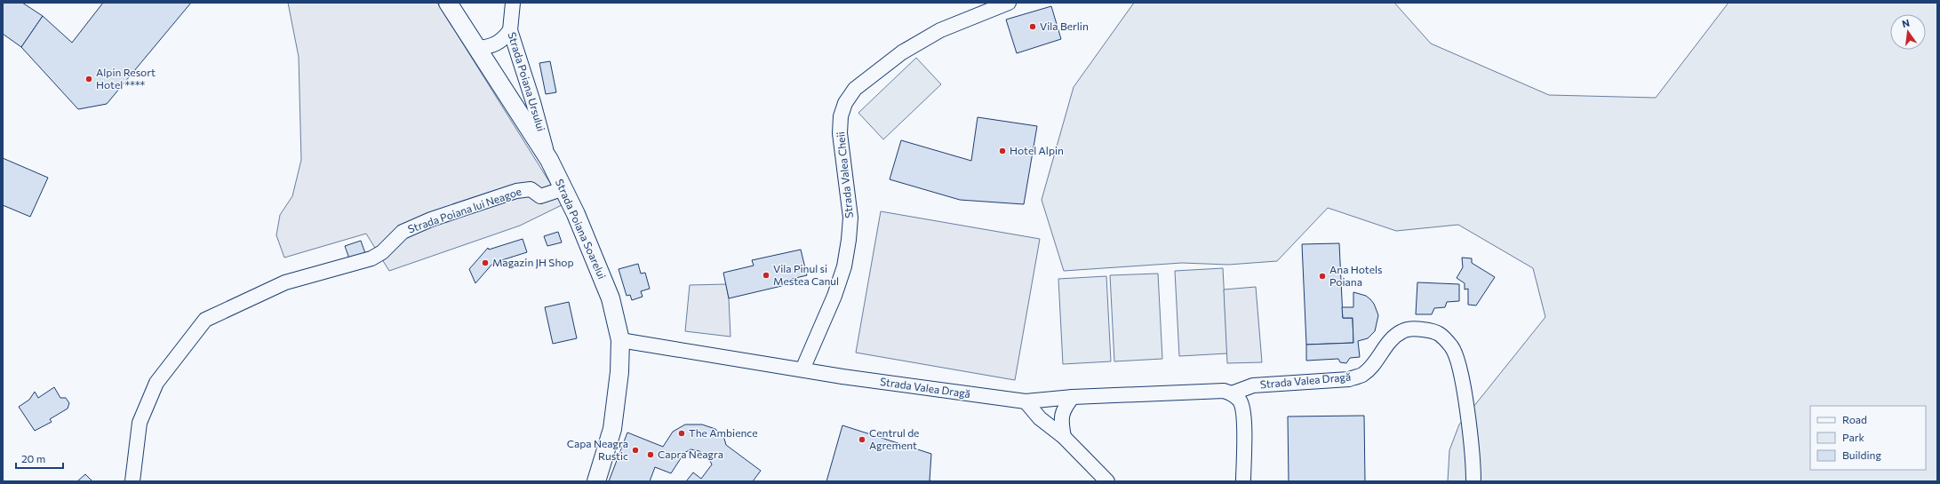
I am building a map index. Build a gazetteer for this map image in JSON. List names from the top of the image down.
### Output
{
  "streets": {
    "street": [
      "Strada Poiana Ursului",
      "Strada Valea Cheii",
      "Strada Poiana lui Neagoe",
      "Strada Poiana Soarelui",
      "Strada Valea Dragă"
    ]
  },
  "crossings": [
    ["Strada Poiana Ursului", "Strada Poiana Soarelui"],
    ["Strada Valea Cheii", "Strada Valea Dragă"],
    ["Strada Poiana lui Neagoe", "Strada Poiana Soarelui"],
    ["Strada Poiana Soarelui", "Strada Valea Dragă"]
  ],
  "places": [
    "Vila Berlin",
    "Alpin Resort Hotel ****",
    "Hotel Alpin",
    "Magazin JH Shop",
    "Vila Pinul si Mestea Canul",
    "Ana Hotels Poiana",
    "The Ambience",
    "Centrul de Agrement",
    "Capa Neagra Rustic",
    "Capra Neagra"
  ],
  "legend": ["Road", "Park", "Building"],
  "scale_bar": "20 m",
  "north": "top"
}
